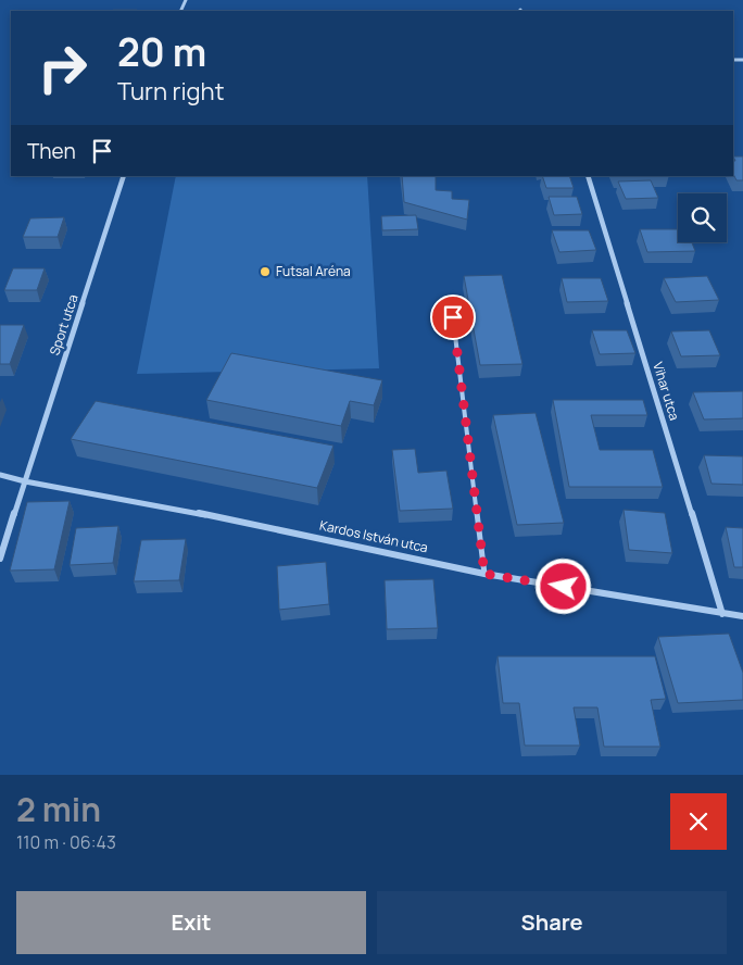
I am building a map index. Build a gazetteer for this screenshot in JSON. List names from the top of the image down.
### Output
{
  "streets": {
    "street": ["Sport utca", "Vihar utca", "Kardos István utca"]
  },
  "crossings": [
    ["Sport utca", "Kardos István utca"],
    ["Vihar utca", "Kardos István utca"]
  ],
  "places": ["Futsal Aréna"],
  "page": {
    "turn": ["20 m", "Turn right"],
    "then": "Then",
    "heading": ["2 min", "110 m · 06:43"],
    "buttons": ["Exit", "Share"]
  }
}
